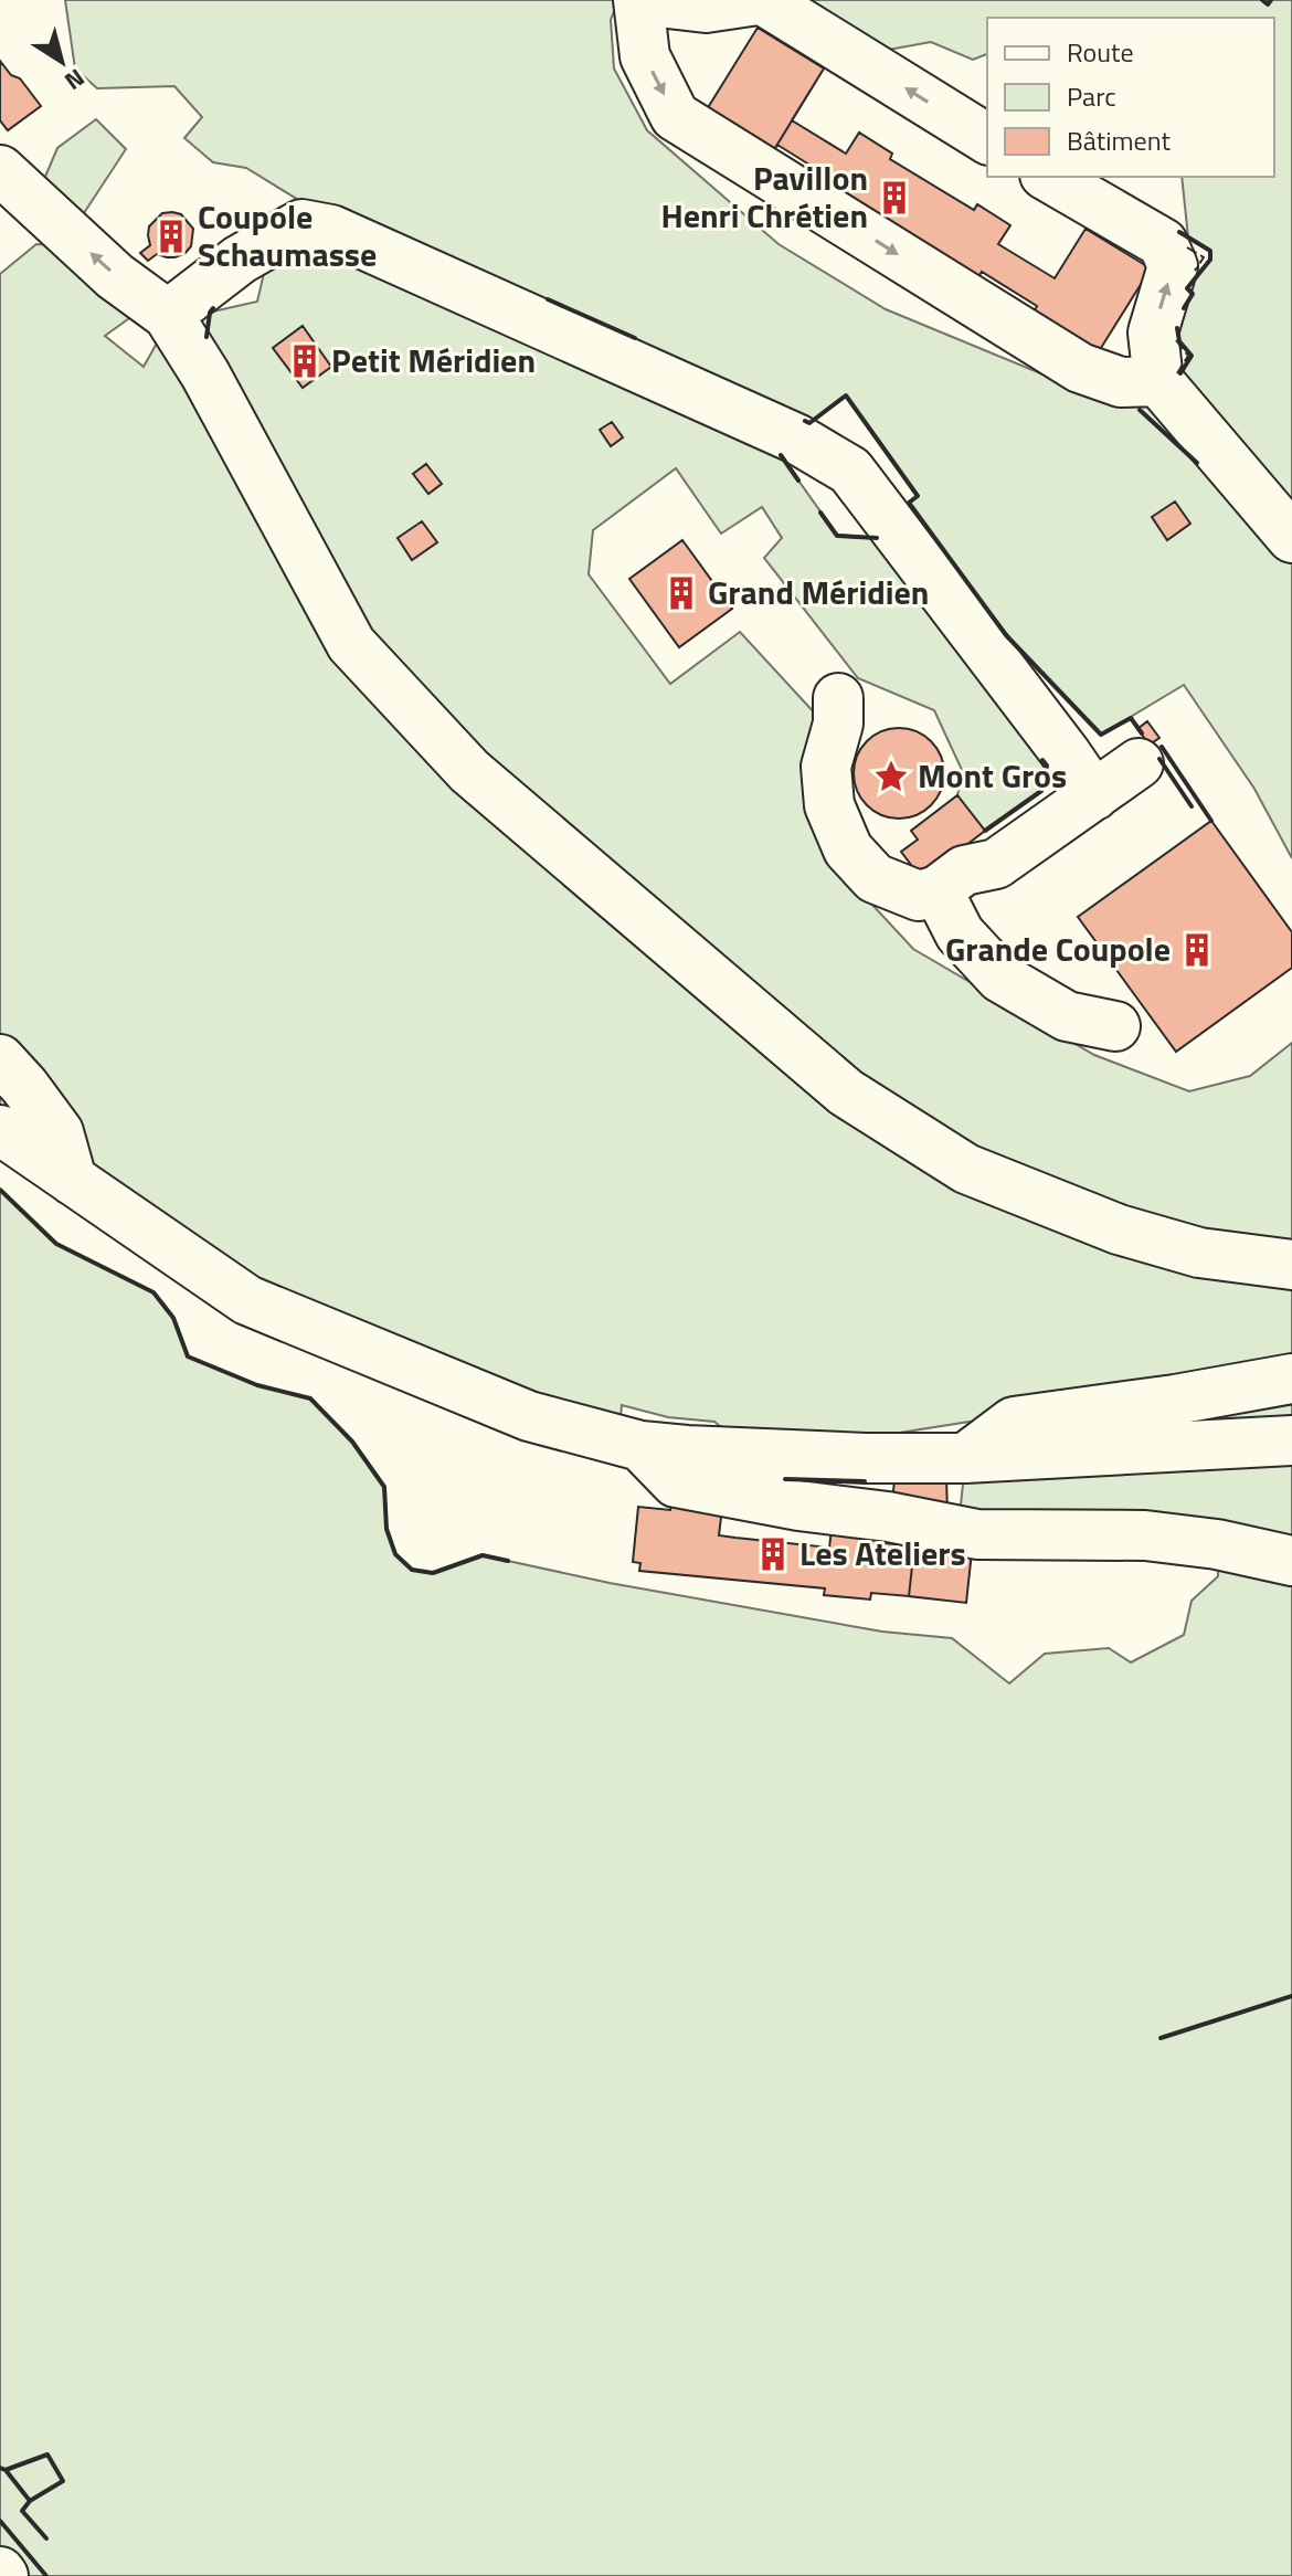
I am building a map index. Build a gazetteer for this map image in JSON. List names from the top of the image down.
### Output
{
  "places": {
    "building": [
      "Pavillon Henri Chrétien",
      "Coupole Schaumasse",
      "Petit Méridien",
      "Grand Méridien",
      "Grande Coupole",
      "Les Ateliers"
    ],
    "place": ["Mont Gros"]
  },
  "legend": ["Route", "Parc", "Bâtiment"],
  "north": "bottom right"
}
